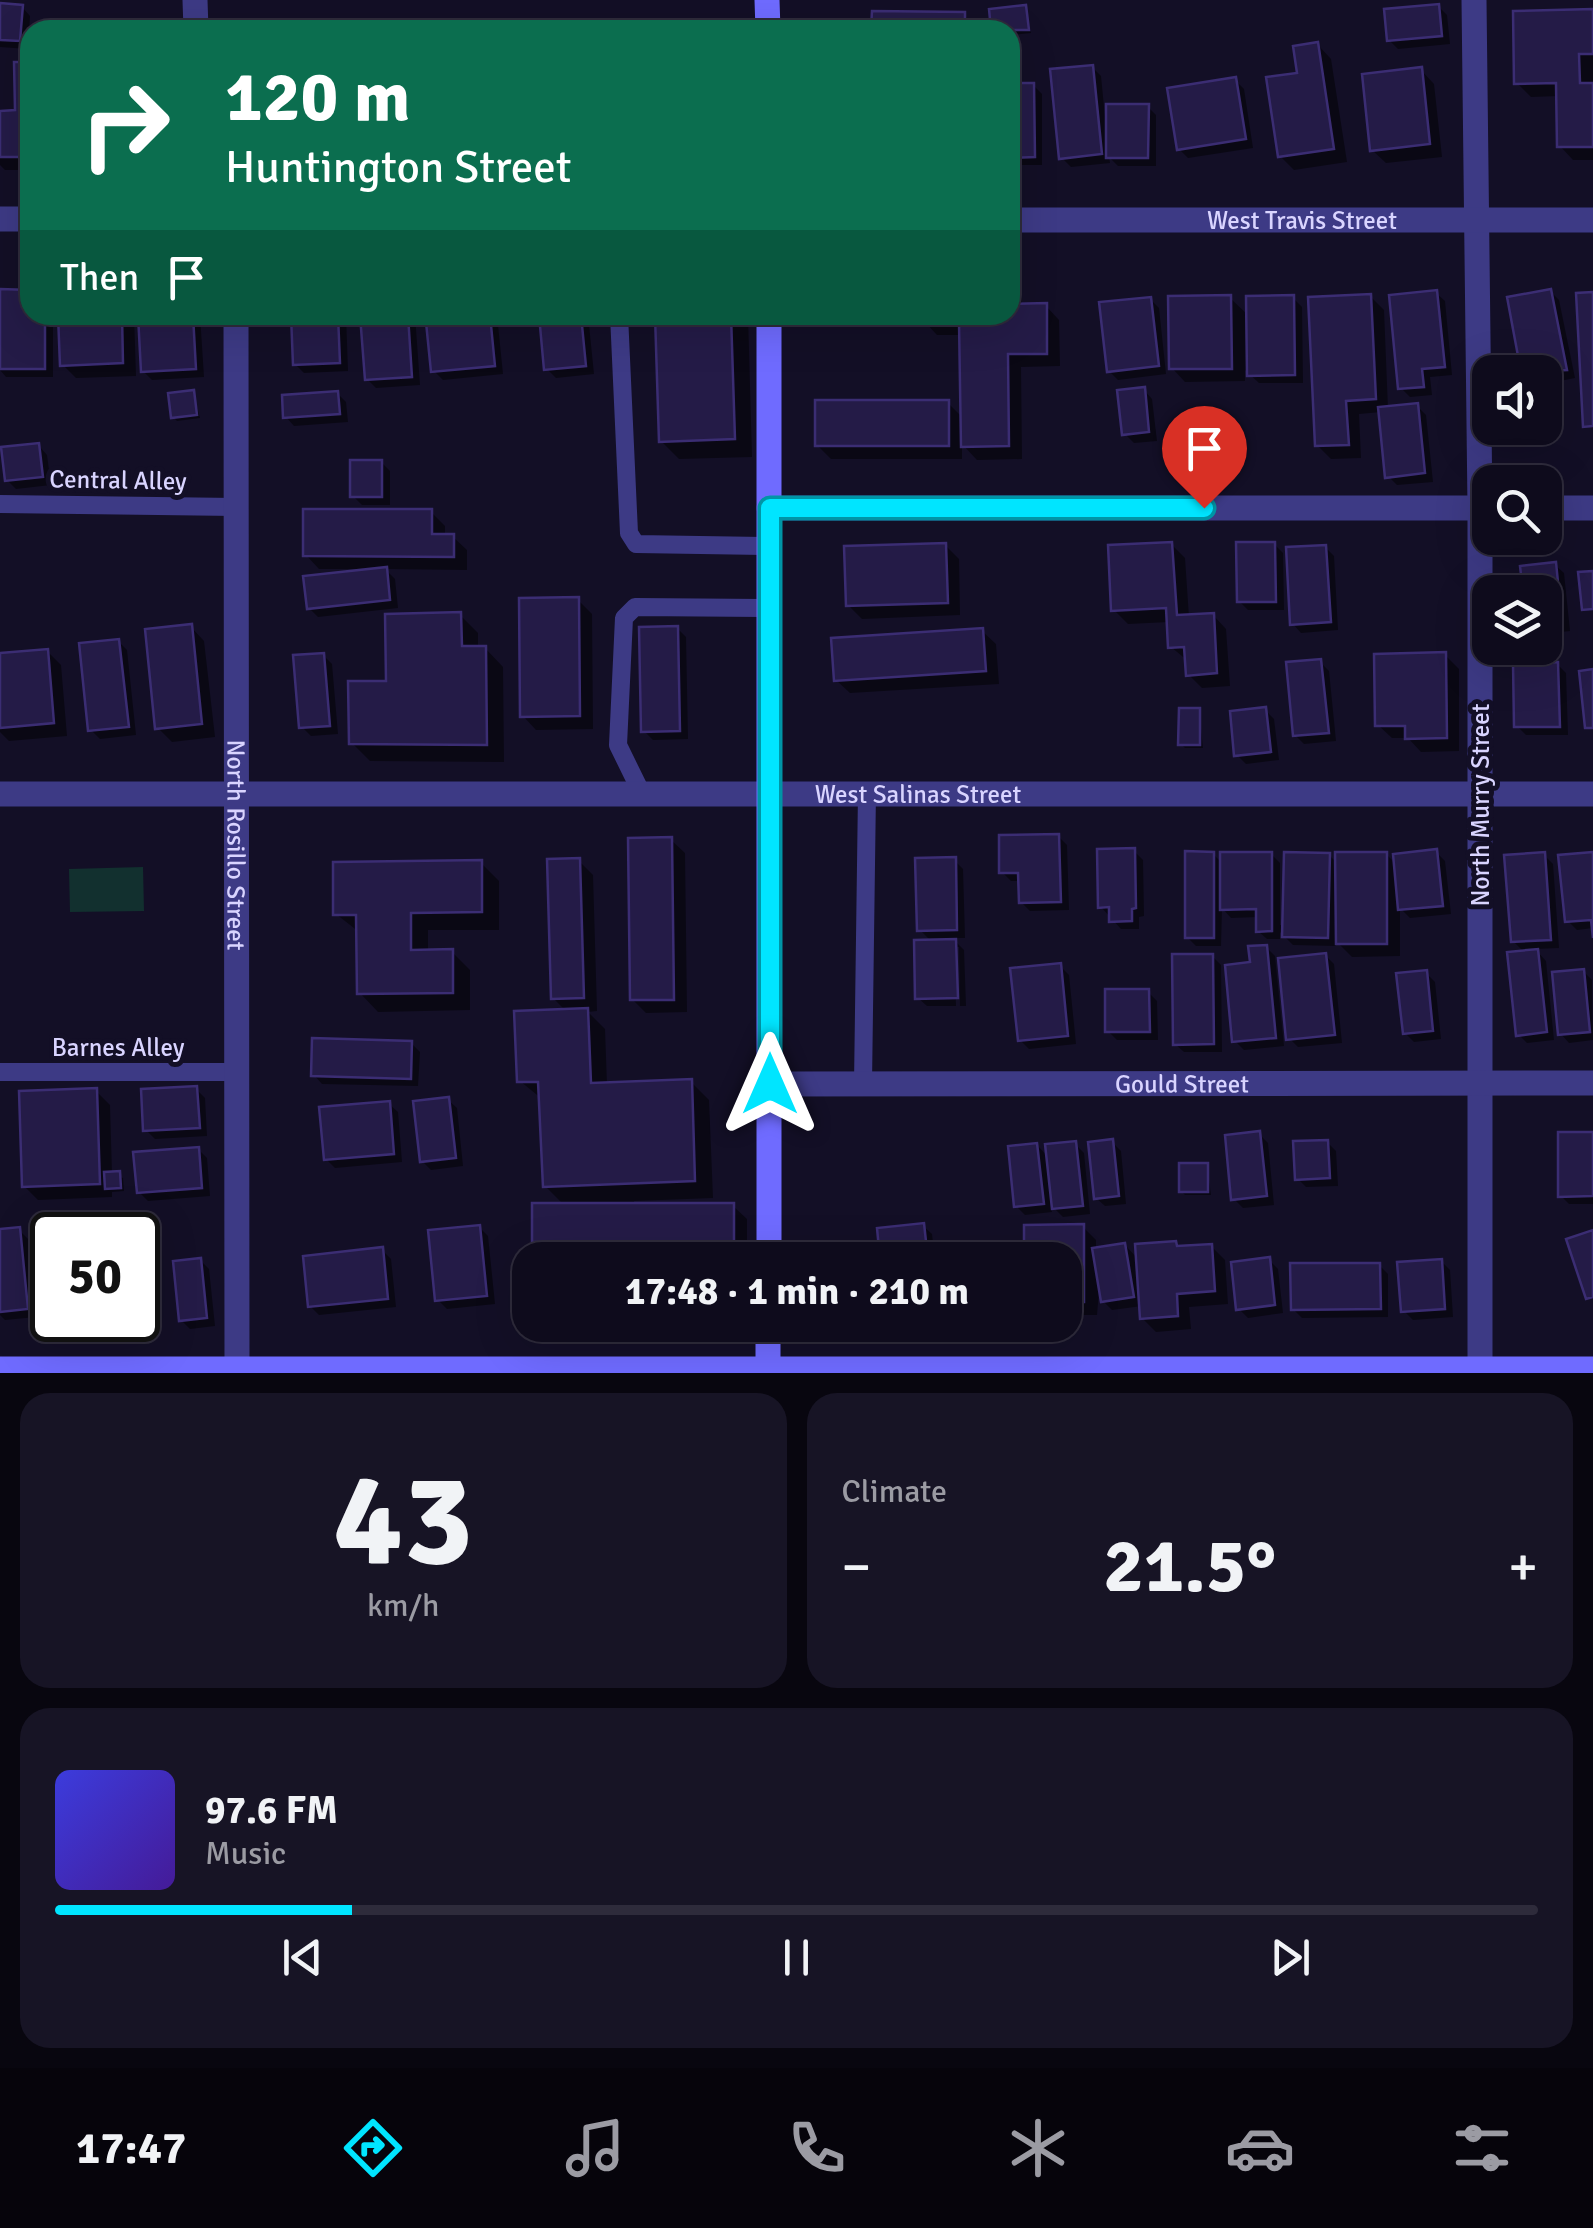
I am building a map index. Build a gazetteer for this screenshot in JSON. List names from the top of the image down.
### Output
{
  "streets": {
    "street": [
      "West Travis Street",
      "West Salinas Street",
      "North Murry Street",
      "North Rosillo Street",
      "Gould Street"
    ],
    "lane": ["Central Alley", "Barnes Alley"]
  },
  "crossings": [
    ["West Travis Street", "North Murry Street"],
    ["Central Alley", "North Rosillo Street"],
    ["West Salinas Street", "North Murry Street"],
    ["West Salinas Street", "North Rosillo Street"],
    ["North Murry Street", "Gould Street"],
    ["North Rosillo Street", "Barnes Alley"]
  ],
  "page": {
    "turn": ["120 m", "Huntington Street"],
    "then": "Then",
    "limit": "50",
    "trip": "17:48 · 1 min · 210 m",
    "tile": [
      ["43", "km/h"],
      "Climate"
    ],
    "heat": ["−", "21.5°", "+"],
    "song": ["97.6 FM", "Music"],
    "tabs": "17:47"
  }
}
